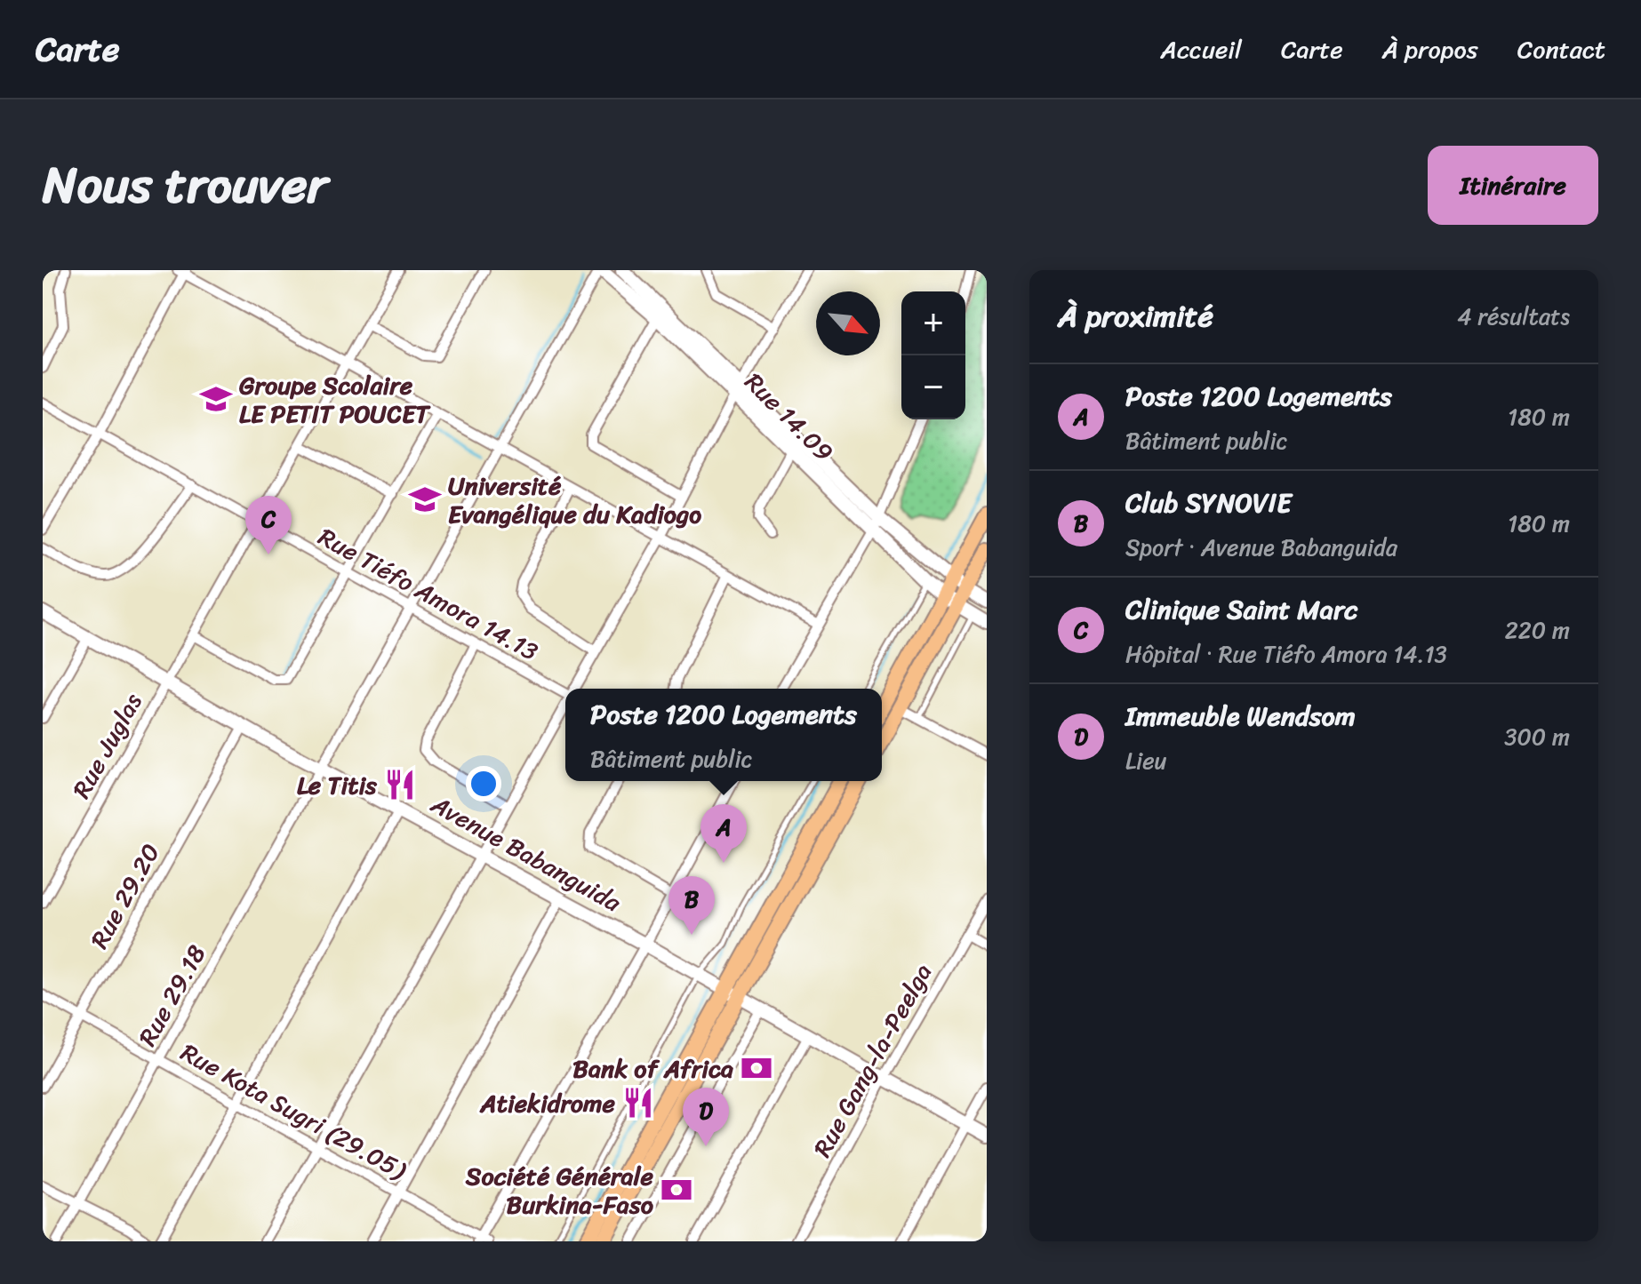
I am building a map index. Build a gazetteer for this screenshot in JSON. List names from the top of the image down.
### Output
{
  "streets": {
    "street": [
      "Rue 14.09",
      "Rue Tiéfo Amora 14.13",
      "Rue Juglas",
      "Avenue Babanguida",
      "Rue 29.20",
      "Rue 29.18",
      "Rue Gang-la-Peelga",
      "Rue Kota Sugri (29.05)"
    ]
  },
  "crossings": [
    ["Rue 14.09", "Rue 29.18"],
    ["Rue Tiéfo Amora 14.13", "Rue Juglas"],
    ["Rue Tiéfo Amora 14.13", "Rue 29.18"],
    ["Rue Juglas", "Avenue Babanguida"],
    ["Avenue Babanguida", "Rue 29.20"],
    ["Avenue Babanguida", "Rue 29.18"],
    ["Avenue Babanguida", "Rue Gang-la-Peelga"],
    ["Rue 29.20", "Rue Kota Sugri (29.05)"],
    ["Rue 29.18", "Rue Kota Sugri (29.05)"]
  ],
  "places": {
    "school or university": ["Groupe Scolaire LE PETIT POUCET", "Université Evangélique du Kadiogo"],
    "restaurant": ["Le Titis", "Atiekidrome"],
    "bank": ["Bank of Africa", "Société Générale Burkina-Faso"]
  },
  "north": "bottom right",
  "page": {
    "header": "Carte",
    "nav": [
      "Accueil",
      "Carte",
      "À propos",
      "Contact"
    ],
    "title": "Nous trouver",
    "buttons": "Itinéraire",
    "heading": ["À proximité", "4 résultats"],
    "map_buttons": ["+", "−"],
    "list": [
      {
        "mark": "A",
        "name": "Poste 1200 Logements",
        "note": "Bâtiment public",
        "value": "180 m"
      },
      {
        "mark": "B",
        "name": "Club SYNOVIE",
        "note": "Sport · Avenue Babanguida",
        "value": "180 m"
      },
      {
        "mark": "C",
        "name": "Clinique Saint Marc",
        "note": "Hôpital · Rue Tiéfo Amora 14.13",
        "value": "220 m"
      },
      {
        "mark": "D",
        "name": "Immeuble Wendsom",
        "note": "Lieu",
        "value": "300 m"
      }
    ],
    "pins": [
      "C",
      "A",
      "B",
      "D"
    ],
    "popup": ["Poste 1200 Logements", "Bâtiment public"]
  }
}
